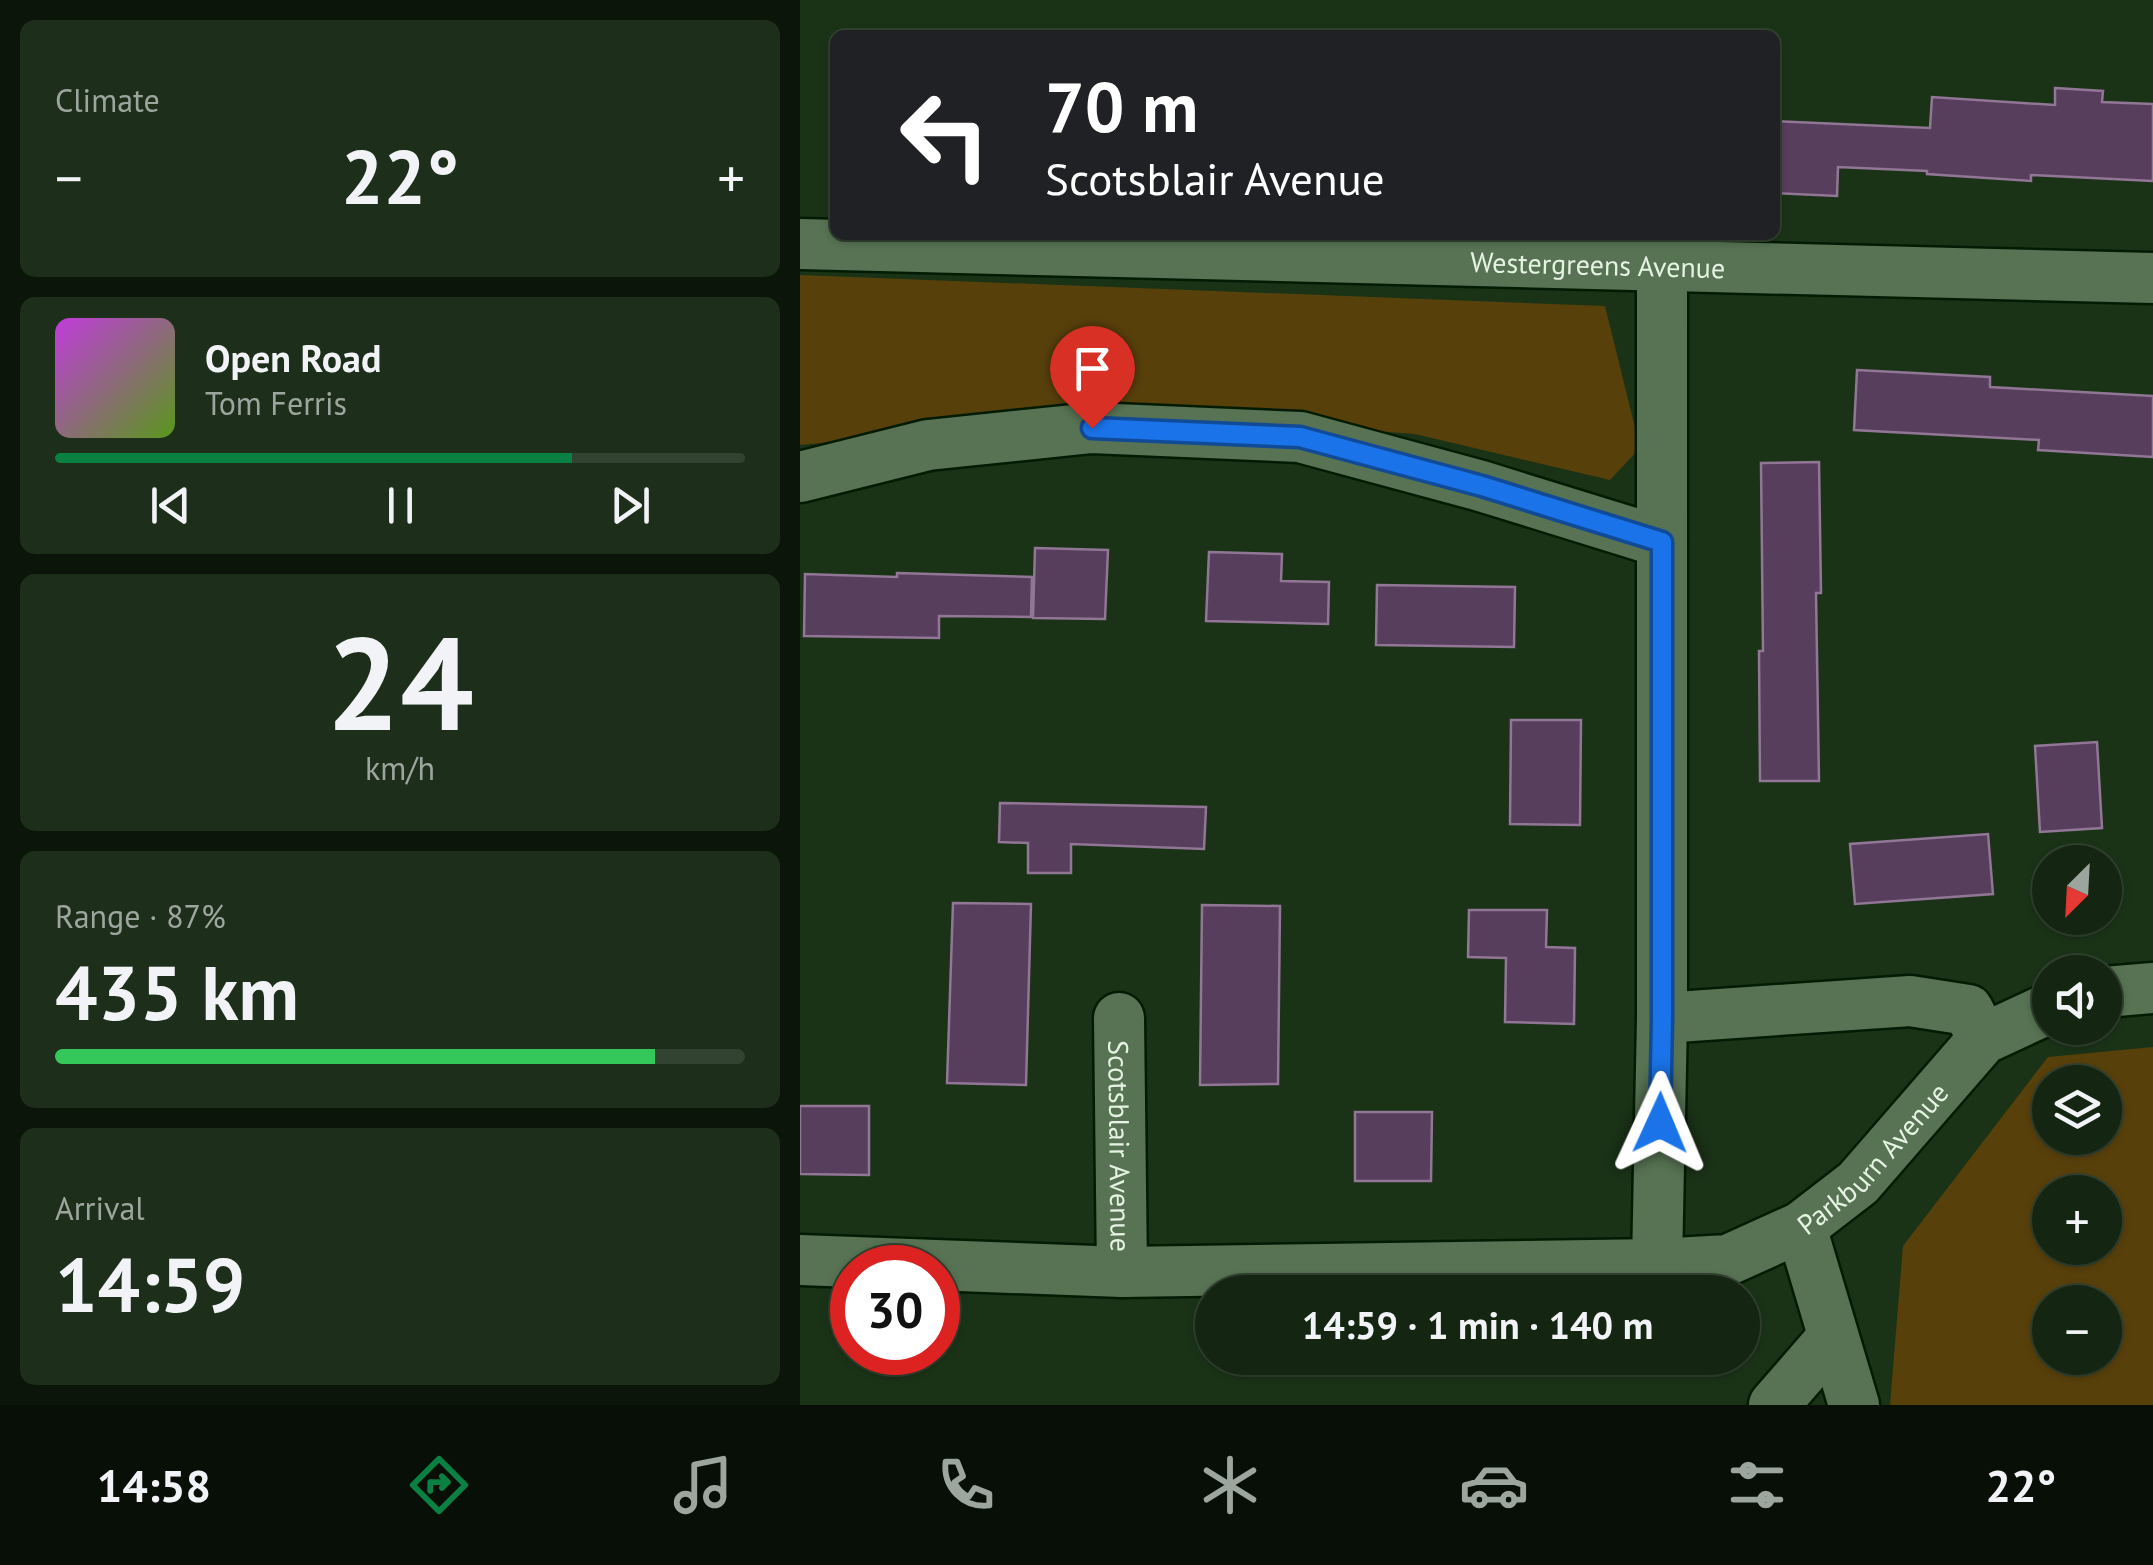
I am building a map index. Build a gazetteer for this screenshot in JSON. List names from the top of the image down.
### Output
{
  "streets": {
    "street": ["Westergreens Avenue", "Scotsblair Avenue", "Parkburn Avenue"]
  },
  "crossings": [
    ["Scotsblair Avenue", "Parkburn Avenue"]
  ],
  "north": "bottom left",
  "page": {
    "tile": [
      "Climate",
      ["24", "km/h"],
      ["Range · 87%", "435 km"],
      ["Arrival", "14:59"]
    ],
    "turn": ["70 m", "Scotsblair Avenue"],
    "heat": ["−", "22°", "+"],
    "song": ["Open Road", "Tom Ferris"],
    "map_buttons": ["+", "−"],
    "limit": "30",
    "trip": "14:59 · 1 min · 140 m",
    "tabs": ["14:58", "22°"]
  }
}
